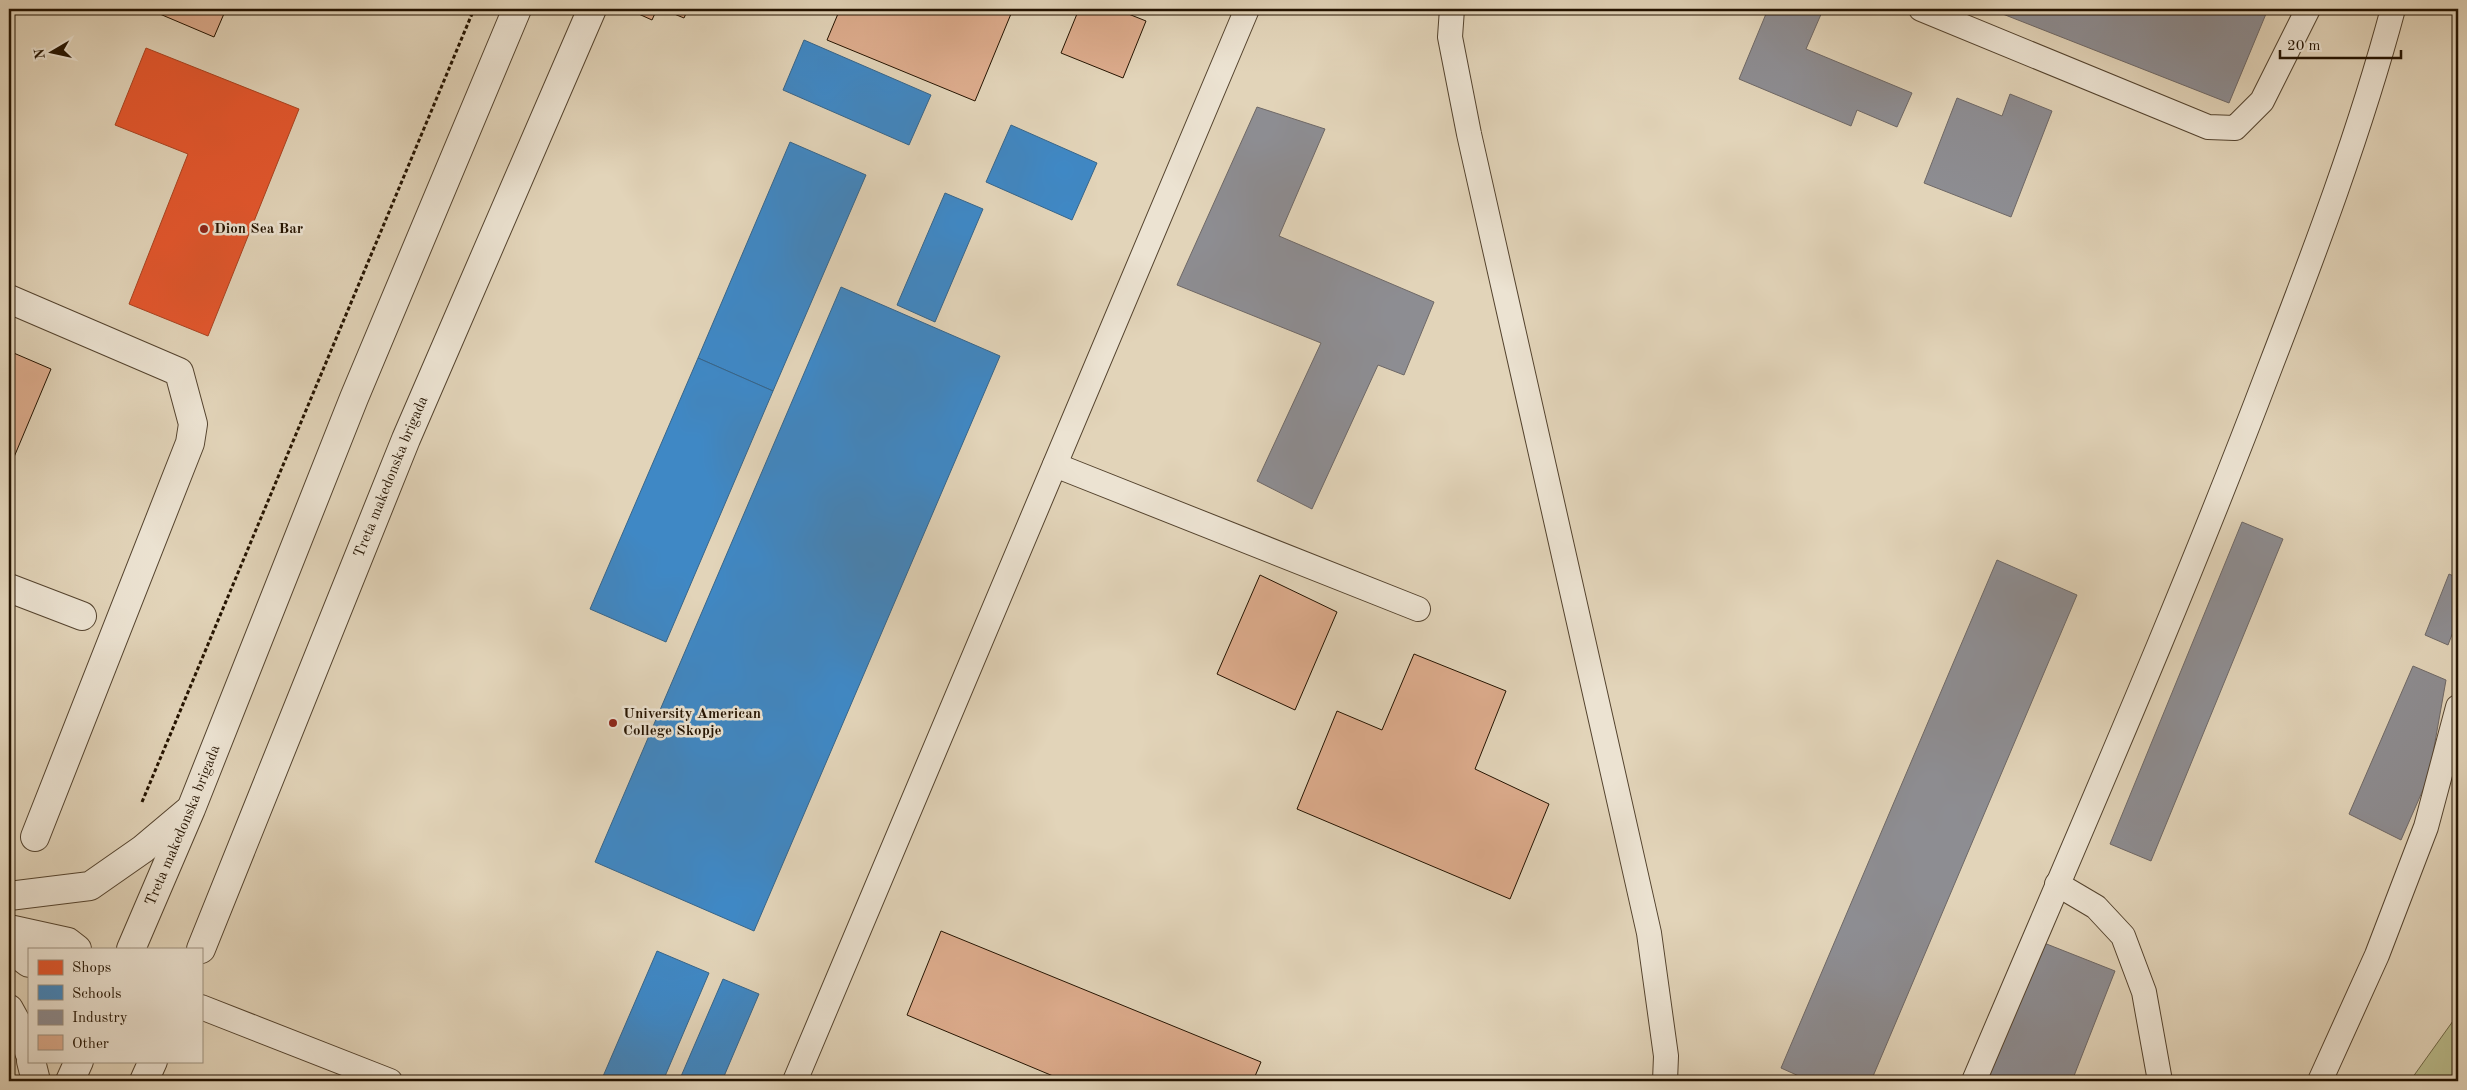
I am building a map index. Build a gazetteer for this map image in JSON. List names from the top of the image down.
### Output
{
  "streets": {
    "street": ["Treta makedonska brigada"]
  },
  "places": ["Dion Sea Bar", "University American College Skopje"],
  "legend": [
    "Shops",
    "Schools",
    "Industry",
    "Other"
  ],
  "scale_bar": "20 m",
  "north": "left"
}
